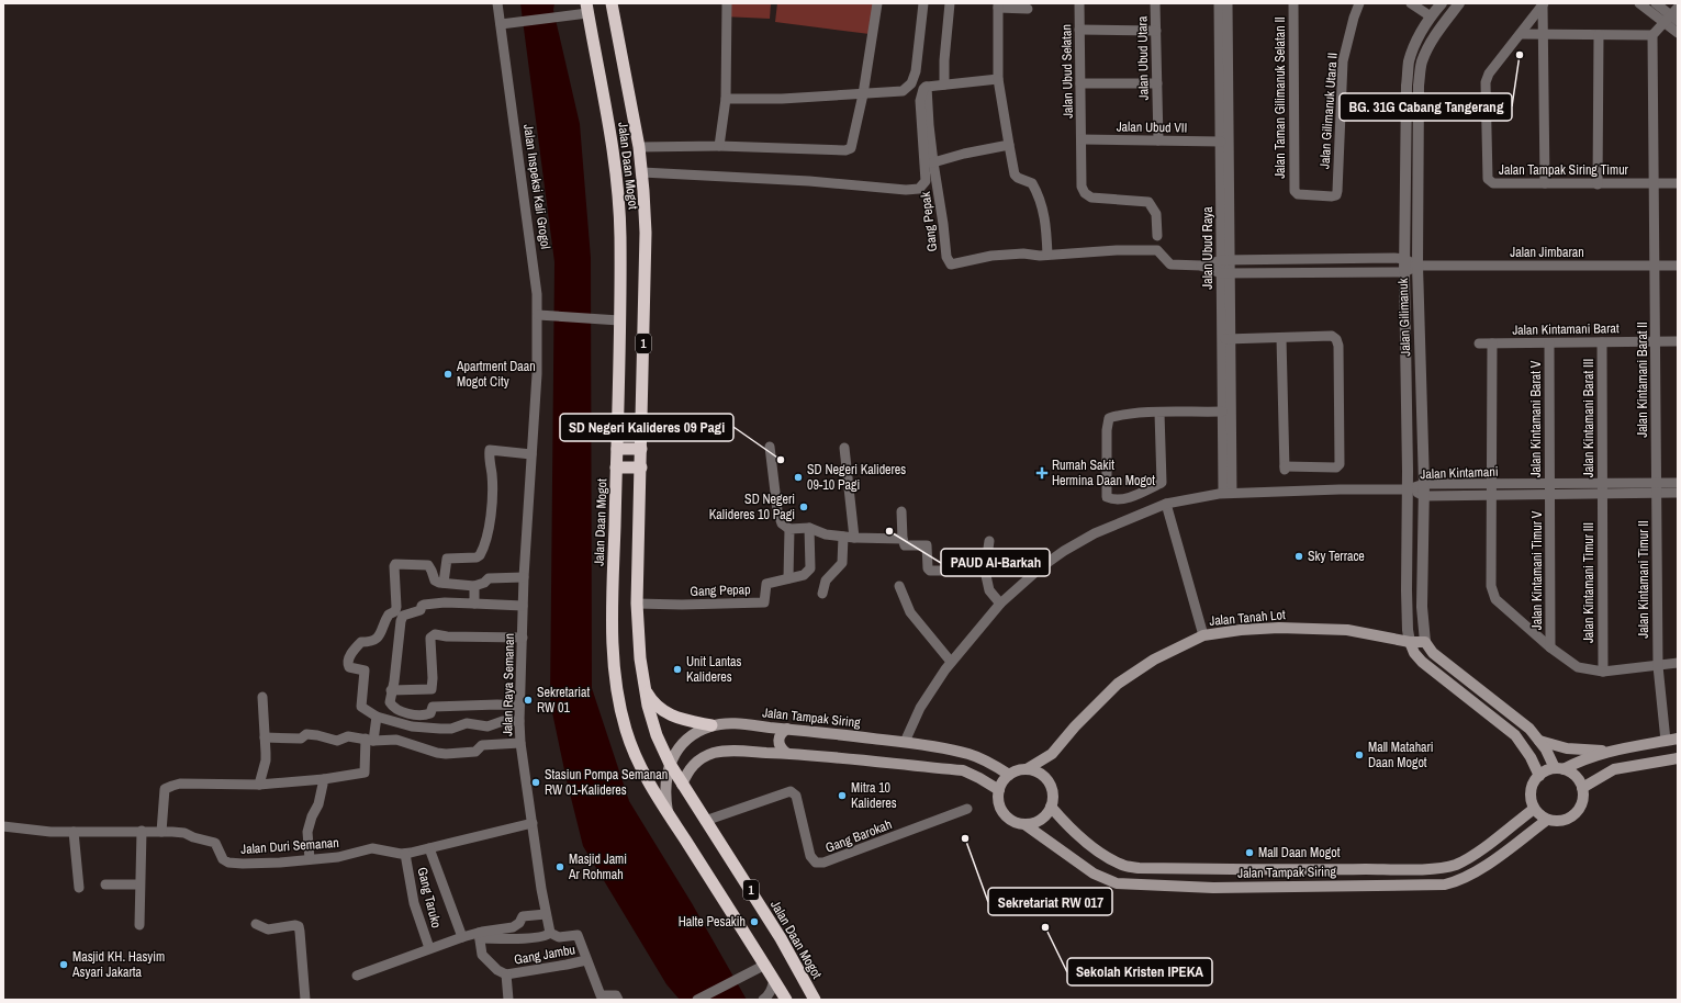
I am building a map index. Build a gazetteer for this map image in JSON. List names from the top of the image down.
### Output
{
  "streets": {
    "highway": ["Jalan Daan Mogot", "1"],
    "main road": ["Jalan Tanah Lot", "Jalan Tampak Siring"],
    "street": [
      "Jalan Ubud Utara",
      "Jalan Ubud Selatan",
      "Jalan Taman Gilimanuk Selatan II",
      "Jalan Gilimanuk Utara II",
      "Jalan Ubud VII",
      "Jalan Tampak Siring Timur",
      "Jalan Inspeksi Kali Grogol",
      "Gang Pepak",
      "Jalan Ubud Raya",
      "Jalan Jimbaran",
      "Jalan Gilimanuk",
      "Jalan Kintamani Barat",
      "Jalan Kintamani Barat II",
      "Jalan Kintamani Barat III",
      "Jalan Kintamani Barat V",
      "Jalan Kintamani",
      "Jalan Kintamani Timur V",
      "Jalan Kintamani Timur II",
      "Jalan Kintamani Timur III",
      "Gang Pepap",
      "Jalan Raya Semanan",
      "Gang Barokah",
      "Jalan Duri Semanan",
      "Gang Taruko",
      "Gang Jambu"
    ]
  },
  "crossings": [
    ["Jalan Ubud Utara", "Jalan Ubud VII"],
    ["Jalan Ubud Selatan", "Jalan Ubud VII"],
    ["Jalan Taman Gilimanuk Selatan II", "Jalan Gilimanuk Utara II"],
    ["Jalan Ubud VII", "Jalan Ubud Raya"],
    ["Jalan Daan Mogot", "Gang Pepap"],
    ["Jalan Daan Mogot", "Jalan Tampak Siring"],
    ["Jalan Daan Mogot", "Gang Barokah"],
    ["Jalan Tampak Siring Timur", "Jalan Kintamani Barat II"],
    ["Jalan Inspeksi Kali Grogol", "Jalan Raya Semanan"],
    ["Gang Pepak", "Jalan Jimbaran"],
    ["Jalan Ubud Raya", "Jalan Jimbaran"],
    ["Jalan Ubud Raya", "Jalan Kintamani"],
    ["Jalan Jimbaran", "Jalan Gilimanuk"],
    ["Jalan Jimbaran", "Jalan Kintamani Barat II"],
    ["Jalan Gilimanuk", "Jalan Kintamani"],
    ["Jalan Gilimanuk", "Jalan Tanah Lot"],
    ["Jalan Kintamani Barat", "Jalan Kintamani Barat II"],
    ["Jalan Kintamani Barat", "Jalan Kintamani Barat III"],
    ["Jalan Kintamani Barat", "Jalan Kintamani Barat V"],
    ["Jalan Kintamani Barat II", "Jalan Kintamani"],
    ["Jalan Kintamani Barat II", "Jalan Kintamani Timur II"],
    ["Jalan Kintamani Barat III", "Jalan Kintamani"],
    ["Jalan Kintamani Barat III", "Jalan Kintamani Timur III"],
    ["Jalan Kintamani Barat V", "Jalan Kintamani"],
    ["Jalan Kintamani Barat V", "Jalan Kintamani Timur V"],
    ["Jalan Kintamani", "Jalan Kintamani Timur V"],
    ["Jalan Kintamani", "Jalan Kintamani Timur II"],
    ["Jalan Kintamani", "Jalan Kintamani Timur III"],
    ["Jalan Kintamani", "Jalan Tampak Siring"],
    ["Jalan Tanah Lot", "Jalan Tampak Siring"],
    ["Jalan Raya Semanan", "Jalan Duri Semanan"],
    ["Jalan Duri Semanan", "Gang Taruko"]
  ],
  "places": {
    "other": [
      "BG. 31G Cabang Tangerang",
      "Apartment Daan Mogot City",
      "SD Negeri Kalideres 09 Pagi",
      "SD Negeri Kalideres 09-10 Pagi",
      "SD Negeri Kalideres 10 Pagi",
      "PAUD Al-Barkah",
      "Sky Terrace",
      "Unit Lantas Kalideres",
      "Sekretariat RW 01",
      "Mall Matahari Daan Mogot",
      "Stasiun Pompa Semanan RW 01-Kalideres",
      "Mitra 10 Kalideres",
      "Sekretariat RW 017",
      "Mall Daan Mogot",
      "Masjid Jami Ar Rohmah",
      "Halte Pesakih",
      "Sekolah Kristen IPEKA",
      "Masjid KH. Hasyim Asyari Jakarta"
    ],
    "health": ["Rumah Sakit Hermina Daan Mogot"]
  }
}
